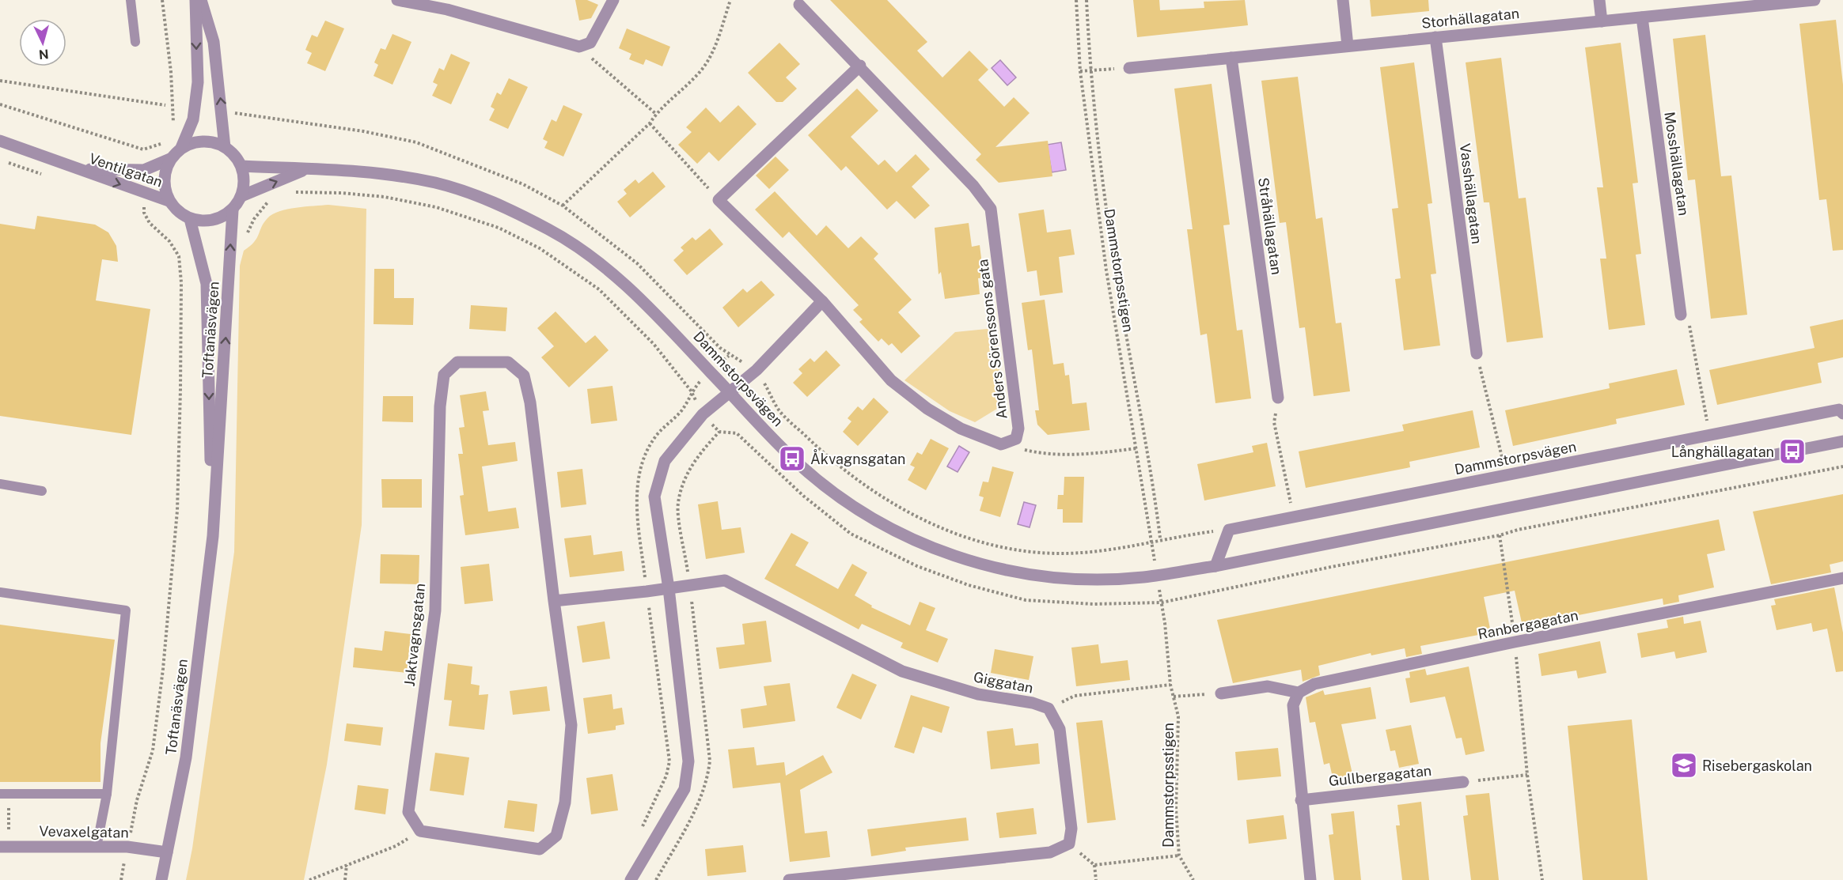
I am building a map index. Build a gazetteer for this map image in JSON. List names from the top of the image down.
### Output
{
  "streets": {
    "street": [
      "Storhällagatan",
      "Mosshällagatan",
      "Ventilgatan",
      "Vasshällagatan",
      "Stråhällagatan",
      "Toftanäsvägen",
      "Anders Sörenssons gata",
      "Dammstorpsvägen",
      "Ranbergagatan",
      "Jaktvagnsgatan",
      "Giggatan",
      "Gullbergagatan",
      "Vevaxelgatan"
    ],
    "path": ["Dammstorpsstigen"]
  },
  "crossings": [
    ["Storhällagatan", "Mosshällagatan"],
    ["Storhällagatan", "Vasshällagatan"],
    ["Storhällagatan", "Stråhällagatan"],
    ["Ventilgatan", "Toftanäsvägen"],
    ["Ventilgatan", "Dammstorpsvägen"],
    ["Dammstorpsstigen", "Dammstorpsvägen"],
    ["Toftanäsvägen", "Dammstorpsvägen"],
    ["Toftanäsvägen", "Vevaxelgatan"]
  ],
  "one_way": ["Ventilgatan"],
  "places": {
    "bus stop": ["Långhällagatan", "Åkvagnsgatan"],
    "school or university": ["Risebergaskolan"]
  },
  "north": "bottom"
}
